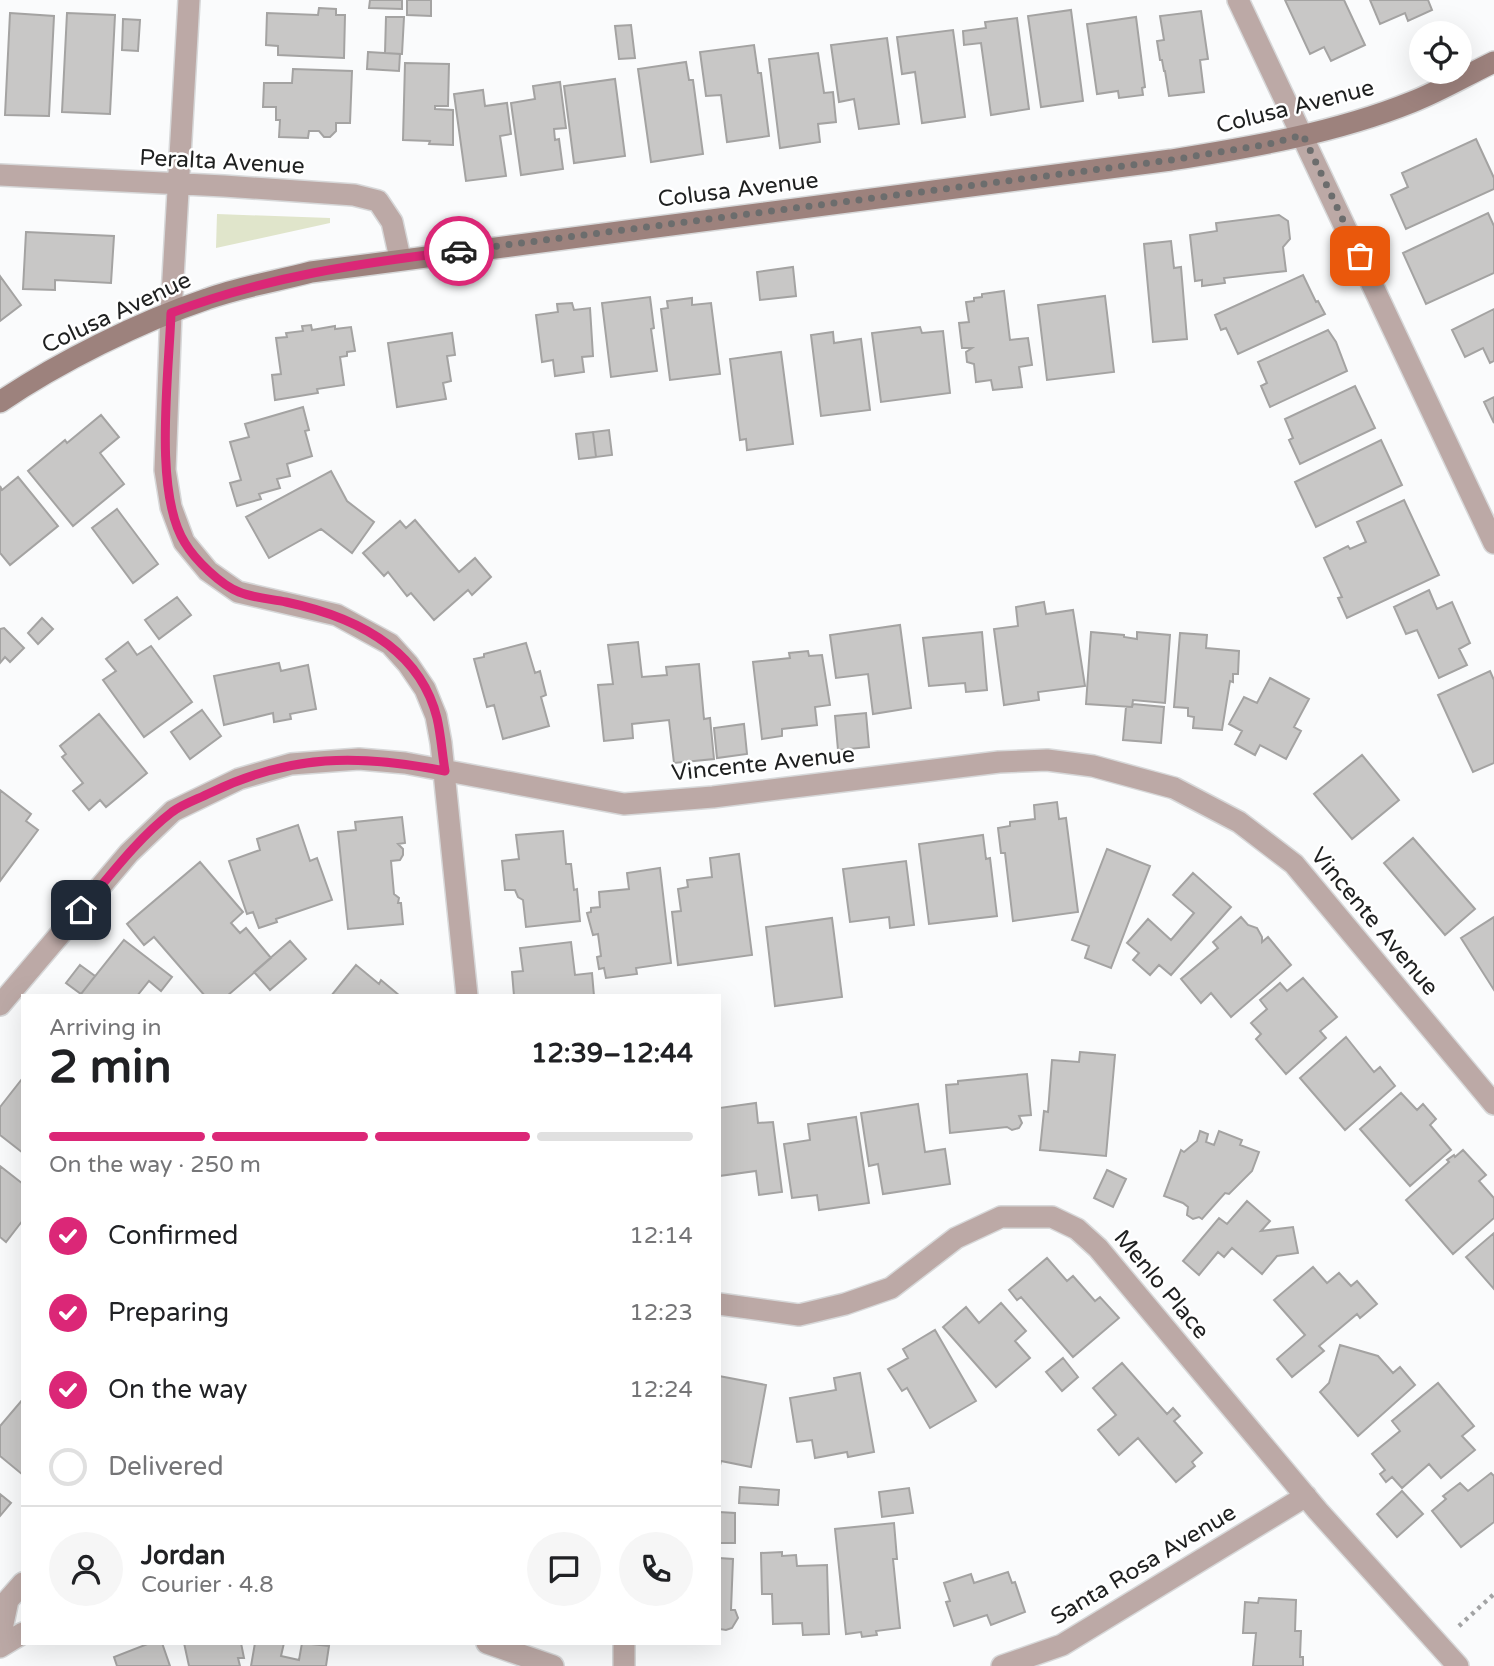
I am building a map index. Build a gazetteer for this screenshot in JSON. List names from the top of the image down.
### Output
{
  "streets": {
    "street": [
      "Colusa Avenue",
      "Peralta Avenue",
      "Vincente Avenue",
      "Menlo Place",
      "Santa Rosa Avenue"
    ]
  },
  "crossings": [
    ["Colusa Avenue", "Peralta Avenue"],
    ["Menlo Place", "Santa Rosa Avenue"]
  ],
  "page": {
    "heading": ["2 min", "Arriving in", "12:39–12:44"],
    "panel": ["Jordan", "Courier · 4.8"],
    "bar": "On the way · 250 m",
    "list": [
      ["Confirmed", "12:14"],
      ["Preparing", "12:23"],
      ["On the way", "12:24"],
      "Delivered"
    ]
  }
}
